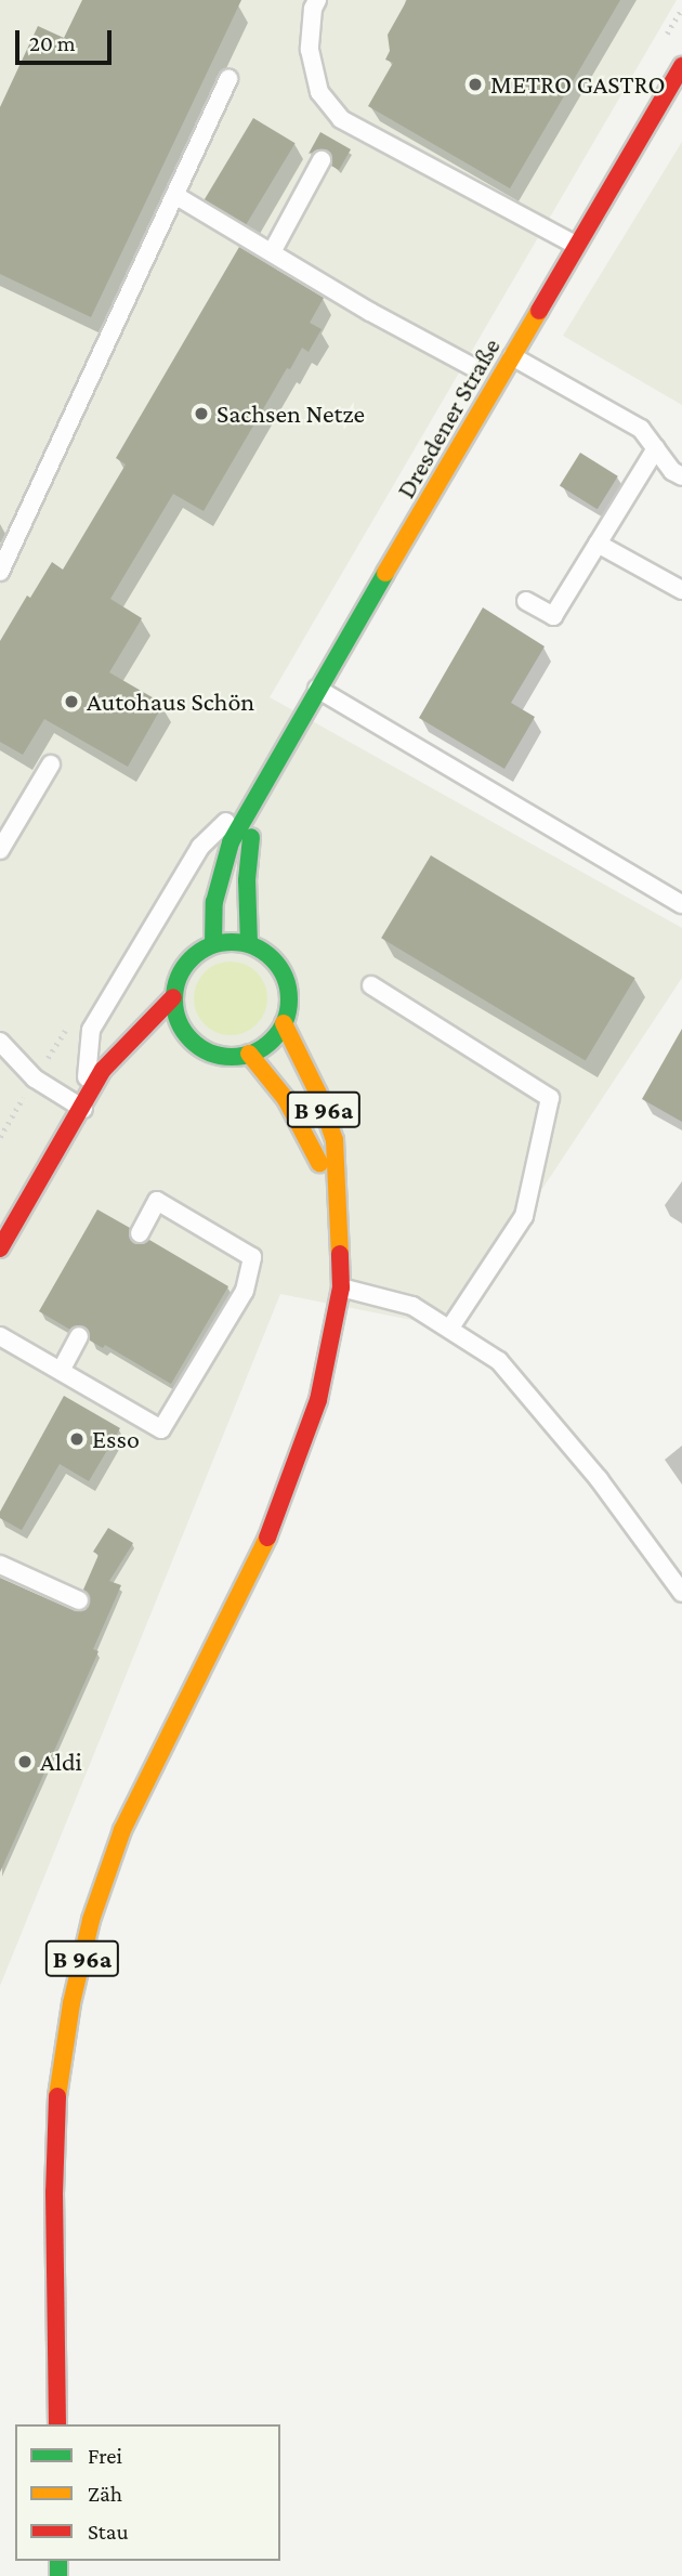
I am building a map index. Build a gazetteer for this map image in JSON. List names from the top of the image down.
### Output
{
  "streets": {
    "main road": ["Dresdener Straße", "B 96a"]
  },
  "crossings": [
    ["Dresdener Straße", "B 96a"]
  ],
  "places": [
    "METRO GASTRO",
    "Sachsen Netze",
    "Autohaus Schön",
    "Esso",
    "Aldi"
  ],
  "legend": ["Frei", "Zäh", "Stau"],
  "scale_bar": "20 m"
}
